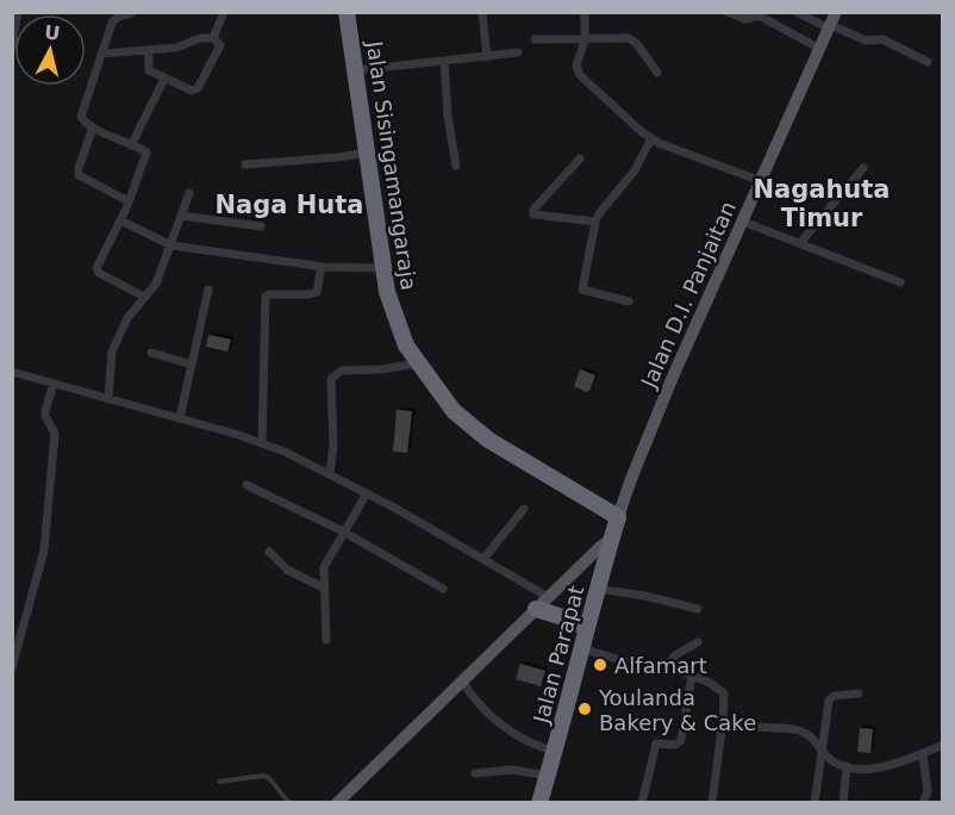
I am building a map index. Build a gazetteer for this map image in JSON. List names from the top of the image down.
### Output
{
  "streets": {
    "highway": ["Jalan Sisingamangaraja", "Jalan Parapat"],
    "main road": ["Jalan D.I. Panjaitan"]
  },
  "crossings": [
    ["Jalan Sisingamangaraja", "Jalan D.I. Panjaitan"],
    ["Jalan Sisingamangaraja", "Jalan Parapat"],
    ["Jalan D.I. Panjaitan", "Jalan Parapat"]
  ],
  "districts": ["Nagahuta Timur", "Naga Huta"],
  "places": ["Alfamart", "Youlanda Bakery & Cake"],
  "north": "top"
}
